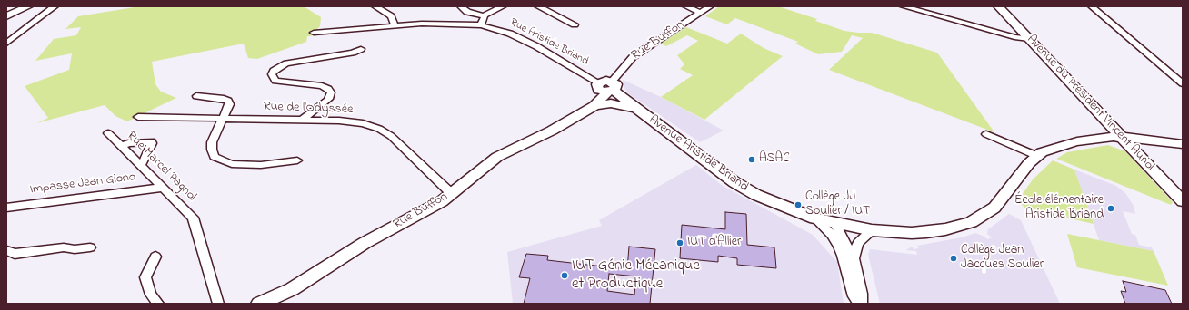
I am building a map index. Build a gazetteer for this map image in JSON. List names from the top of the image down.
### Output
{
  "streets": {
    "main road": ["Rue Buffon", "Avenue du Président Vincent Auriol", "Avenue Aristide Briand"],
    "street": [
      "Rue Aristide Briand",
      "Rue de l'Odyssée",
      "Rue Marcel Pagnol",
      "Impasse Jean Giono"
    ]
  },
  "crossings": [
    ["Rue Buffon", "Rue Aristide Briand"],
    ["Rue Buffon", "Rue de l'Odyssée"],
    ["Rue Buffon", "Avenue Aristide Briand"],
    ["Rue Aristide Briand", "Avenue Aristide Briand"],
    ["Avenue du Président Vincent Auriol", "Avenue Aristide Briand"],
    ["Rue Marcel Pagnol", "Impasse Jean Giono"]
  ],
  "places": [
    "ASAC",
    "Collège JJ Soulier / IUT",
    "École élémentaire Aristide Briand",
    "IUT d'Allier",
    "Collège Jean Jacques Soulier",
    "IUT Génie Mécanique et Productique"
  ]
}
